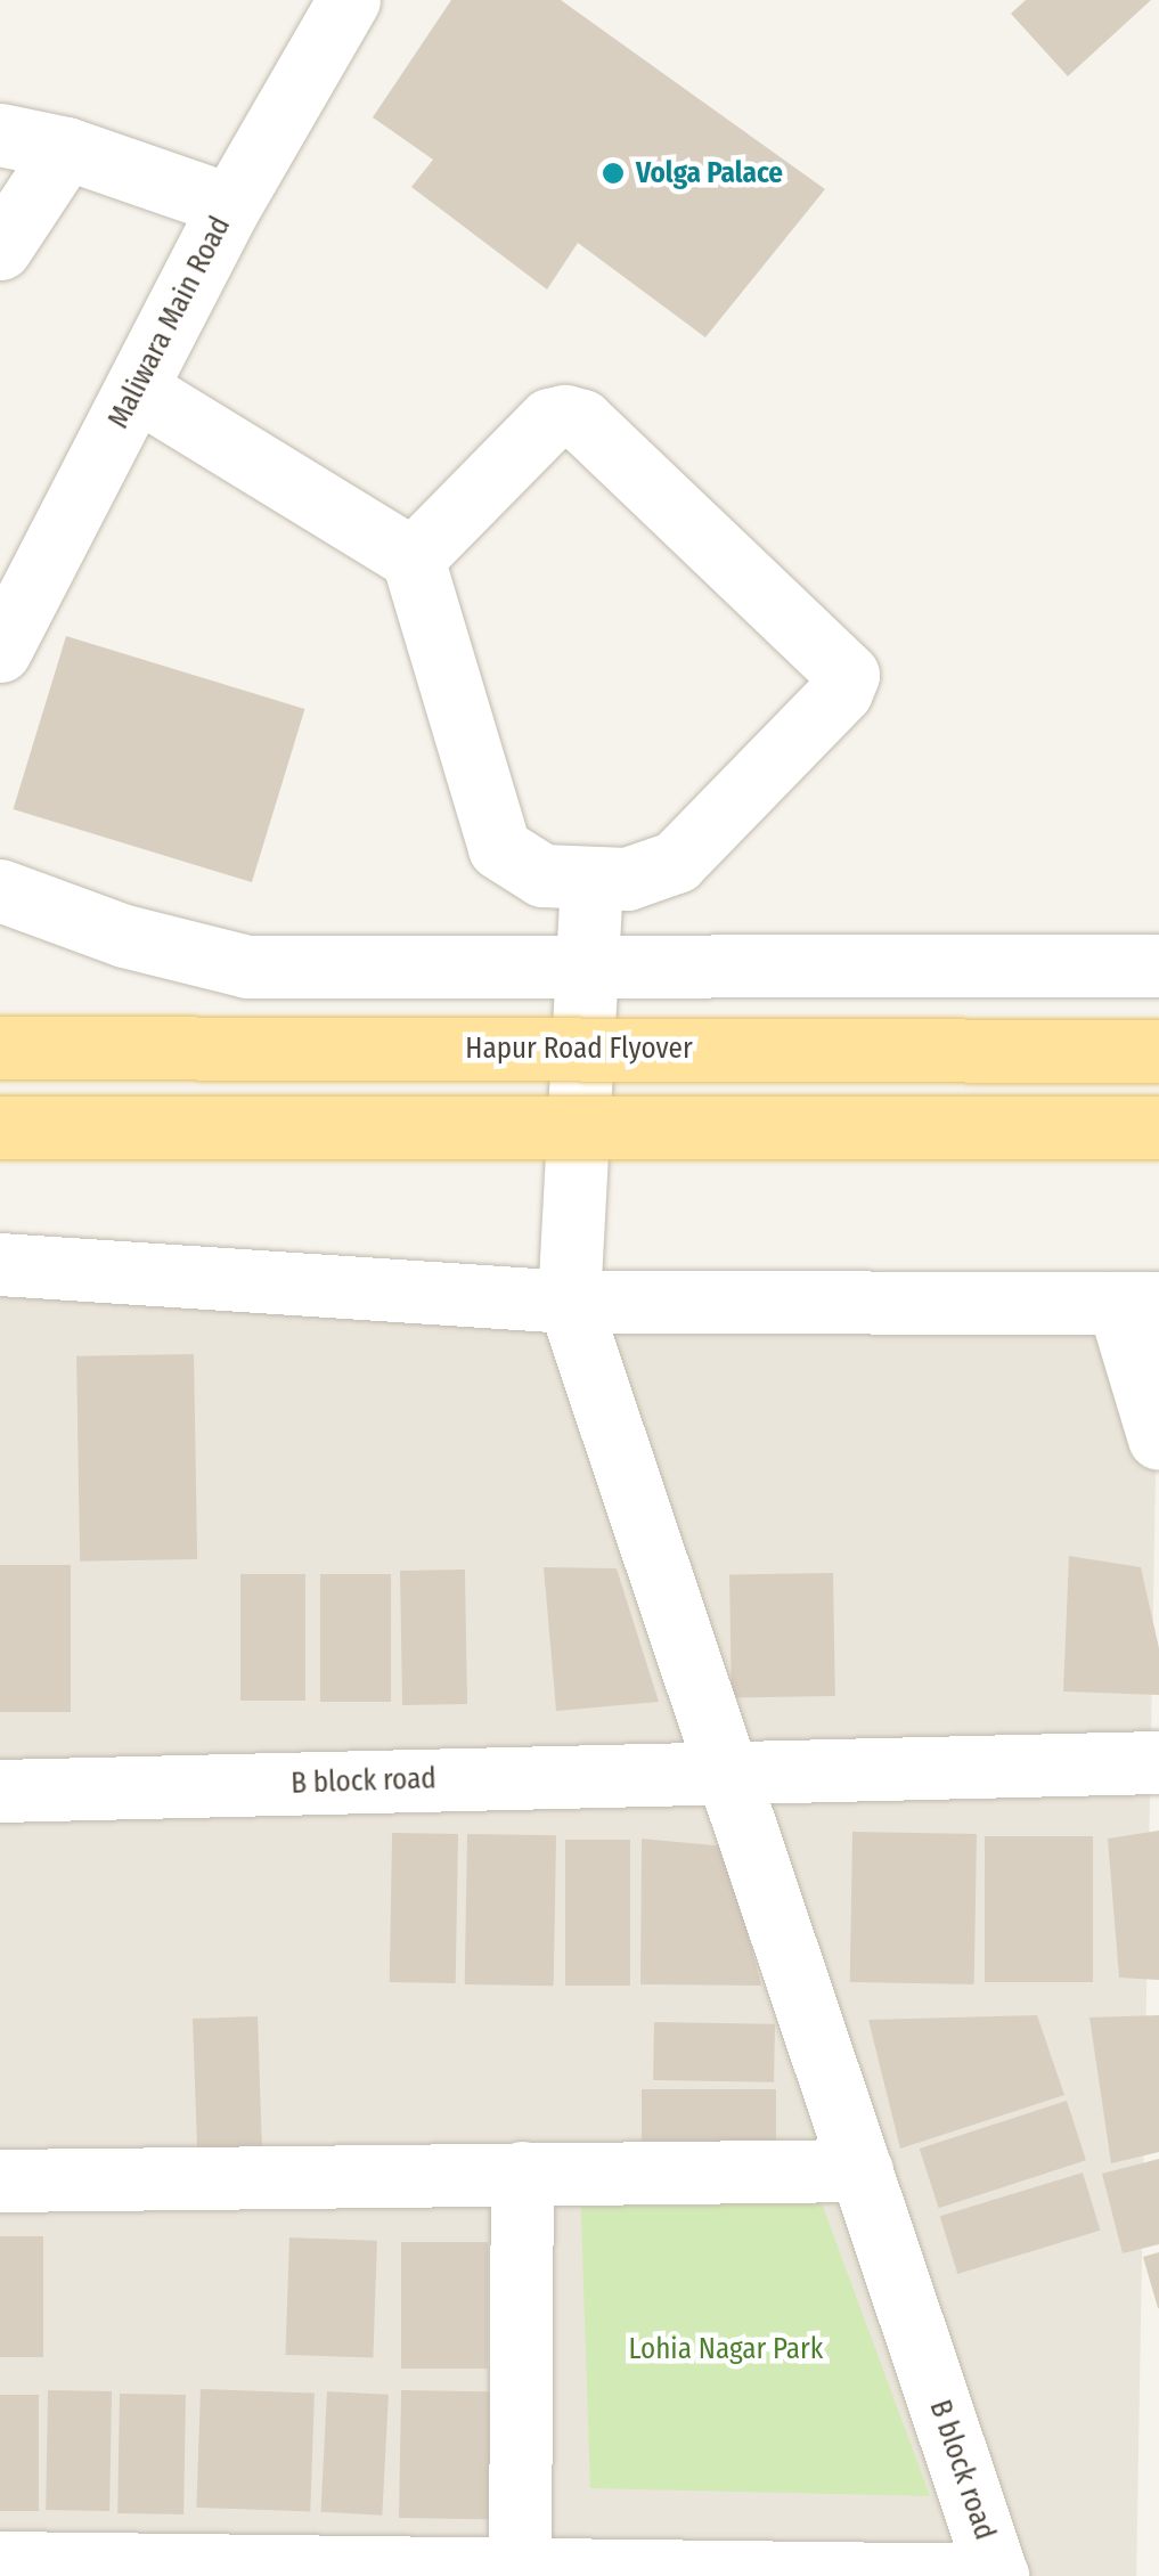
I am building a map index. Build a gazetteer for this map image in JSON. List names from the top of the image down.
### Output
{
  "streets": {
    "main road": ["Hapur Road Flyover"],
    "street": ["Maliwara Main Road", "B block road"]
  },
  "parks": ["Lohia Nagar Park"],
  "places": ["Volga Palace"]
}
